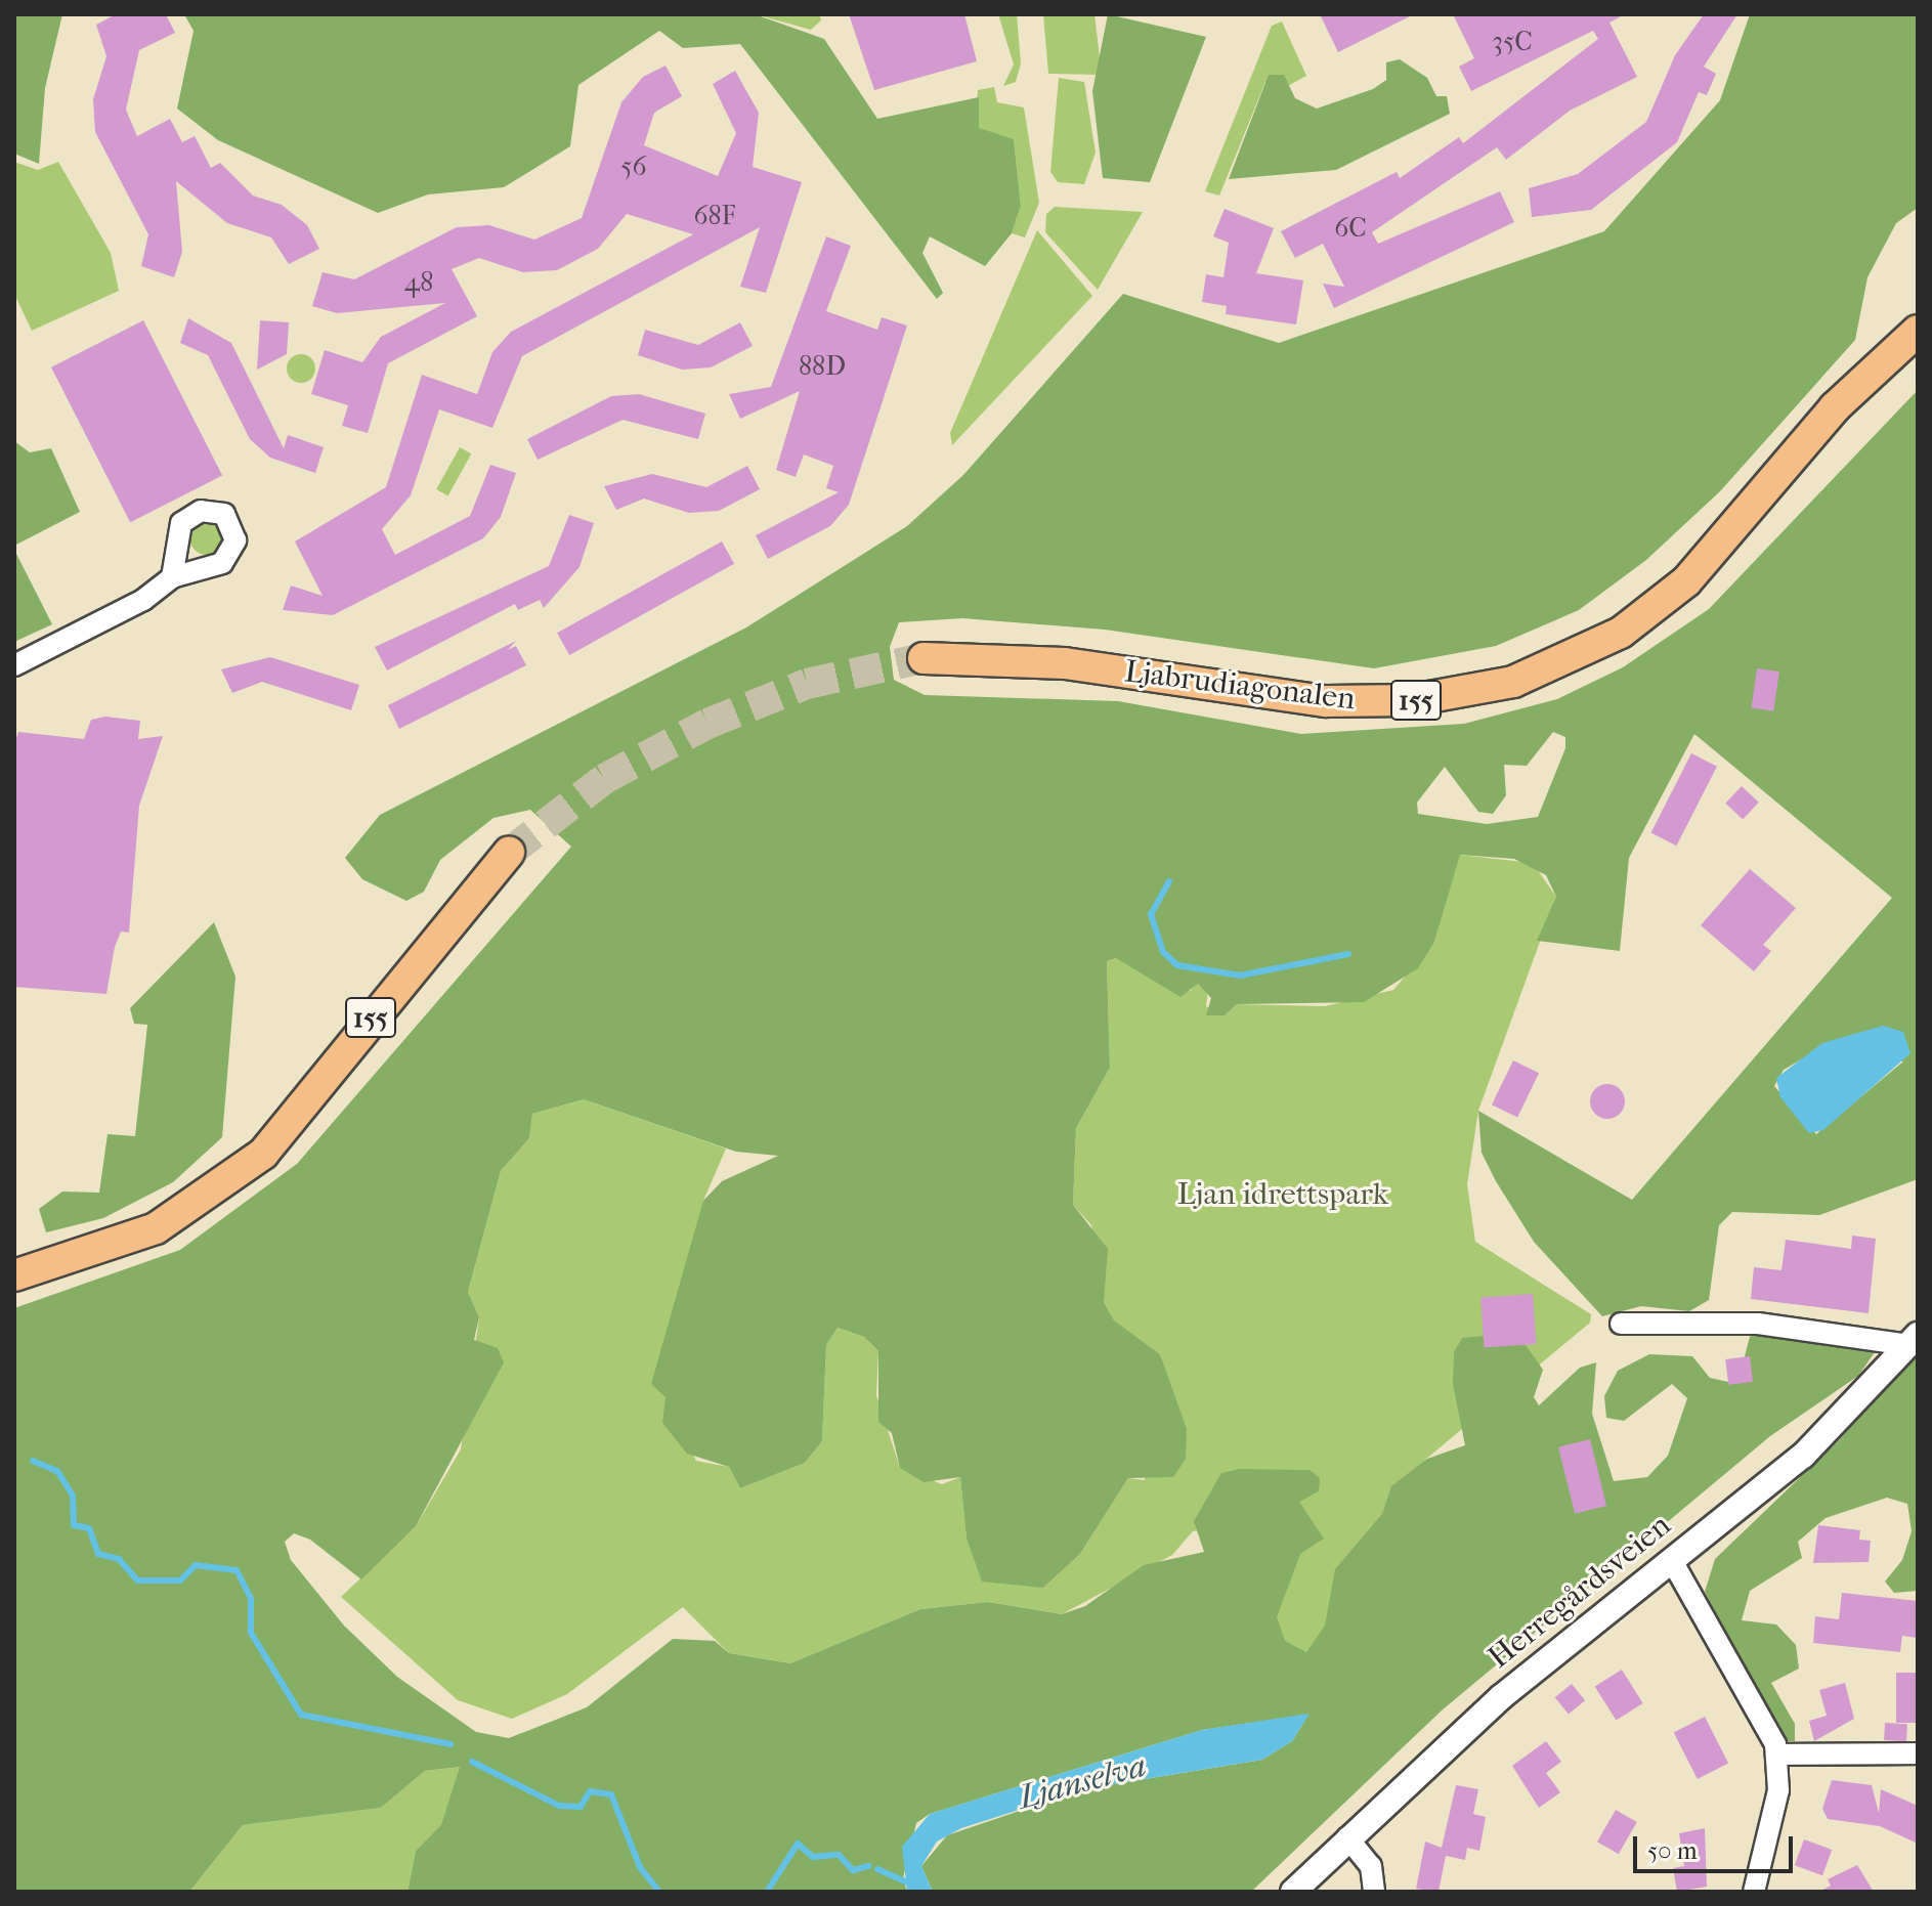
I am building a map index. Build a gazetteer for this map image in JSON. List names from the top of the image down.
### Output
{
  "streets": {
    "main road": ["Ljabrudiagonalen", "155"],
    "street": ["Herregårdsveien"]
  },
  "water": ["Ljanselva"],
  "parks": ["Ljan idrettspark"],
  "house_numbers": [
    "35C",
    "56",
    "68F",
    "6C",
    "48",
    "88D"
  ],
  "scale_bar": "50 m"
}
